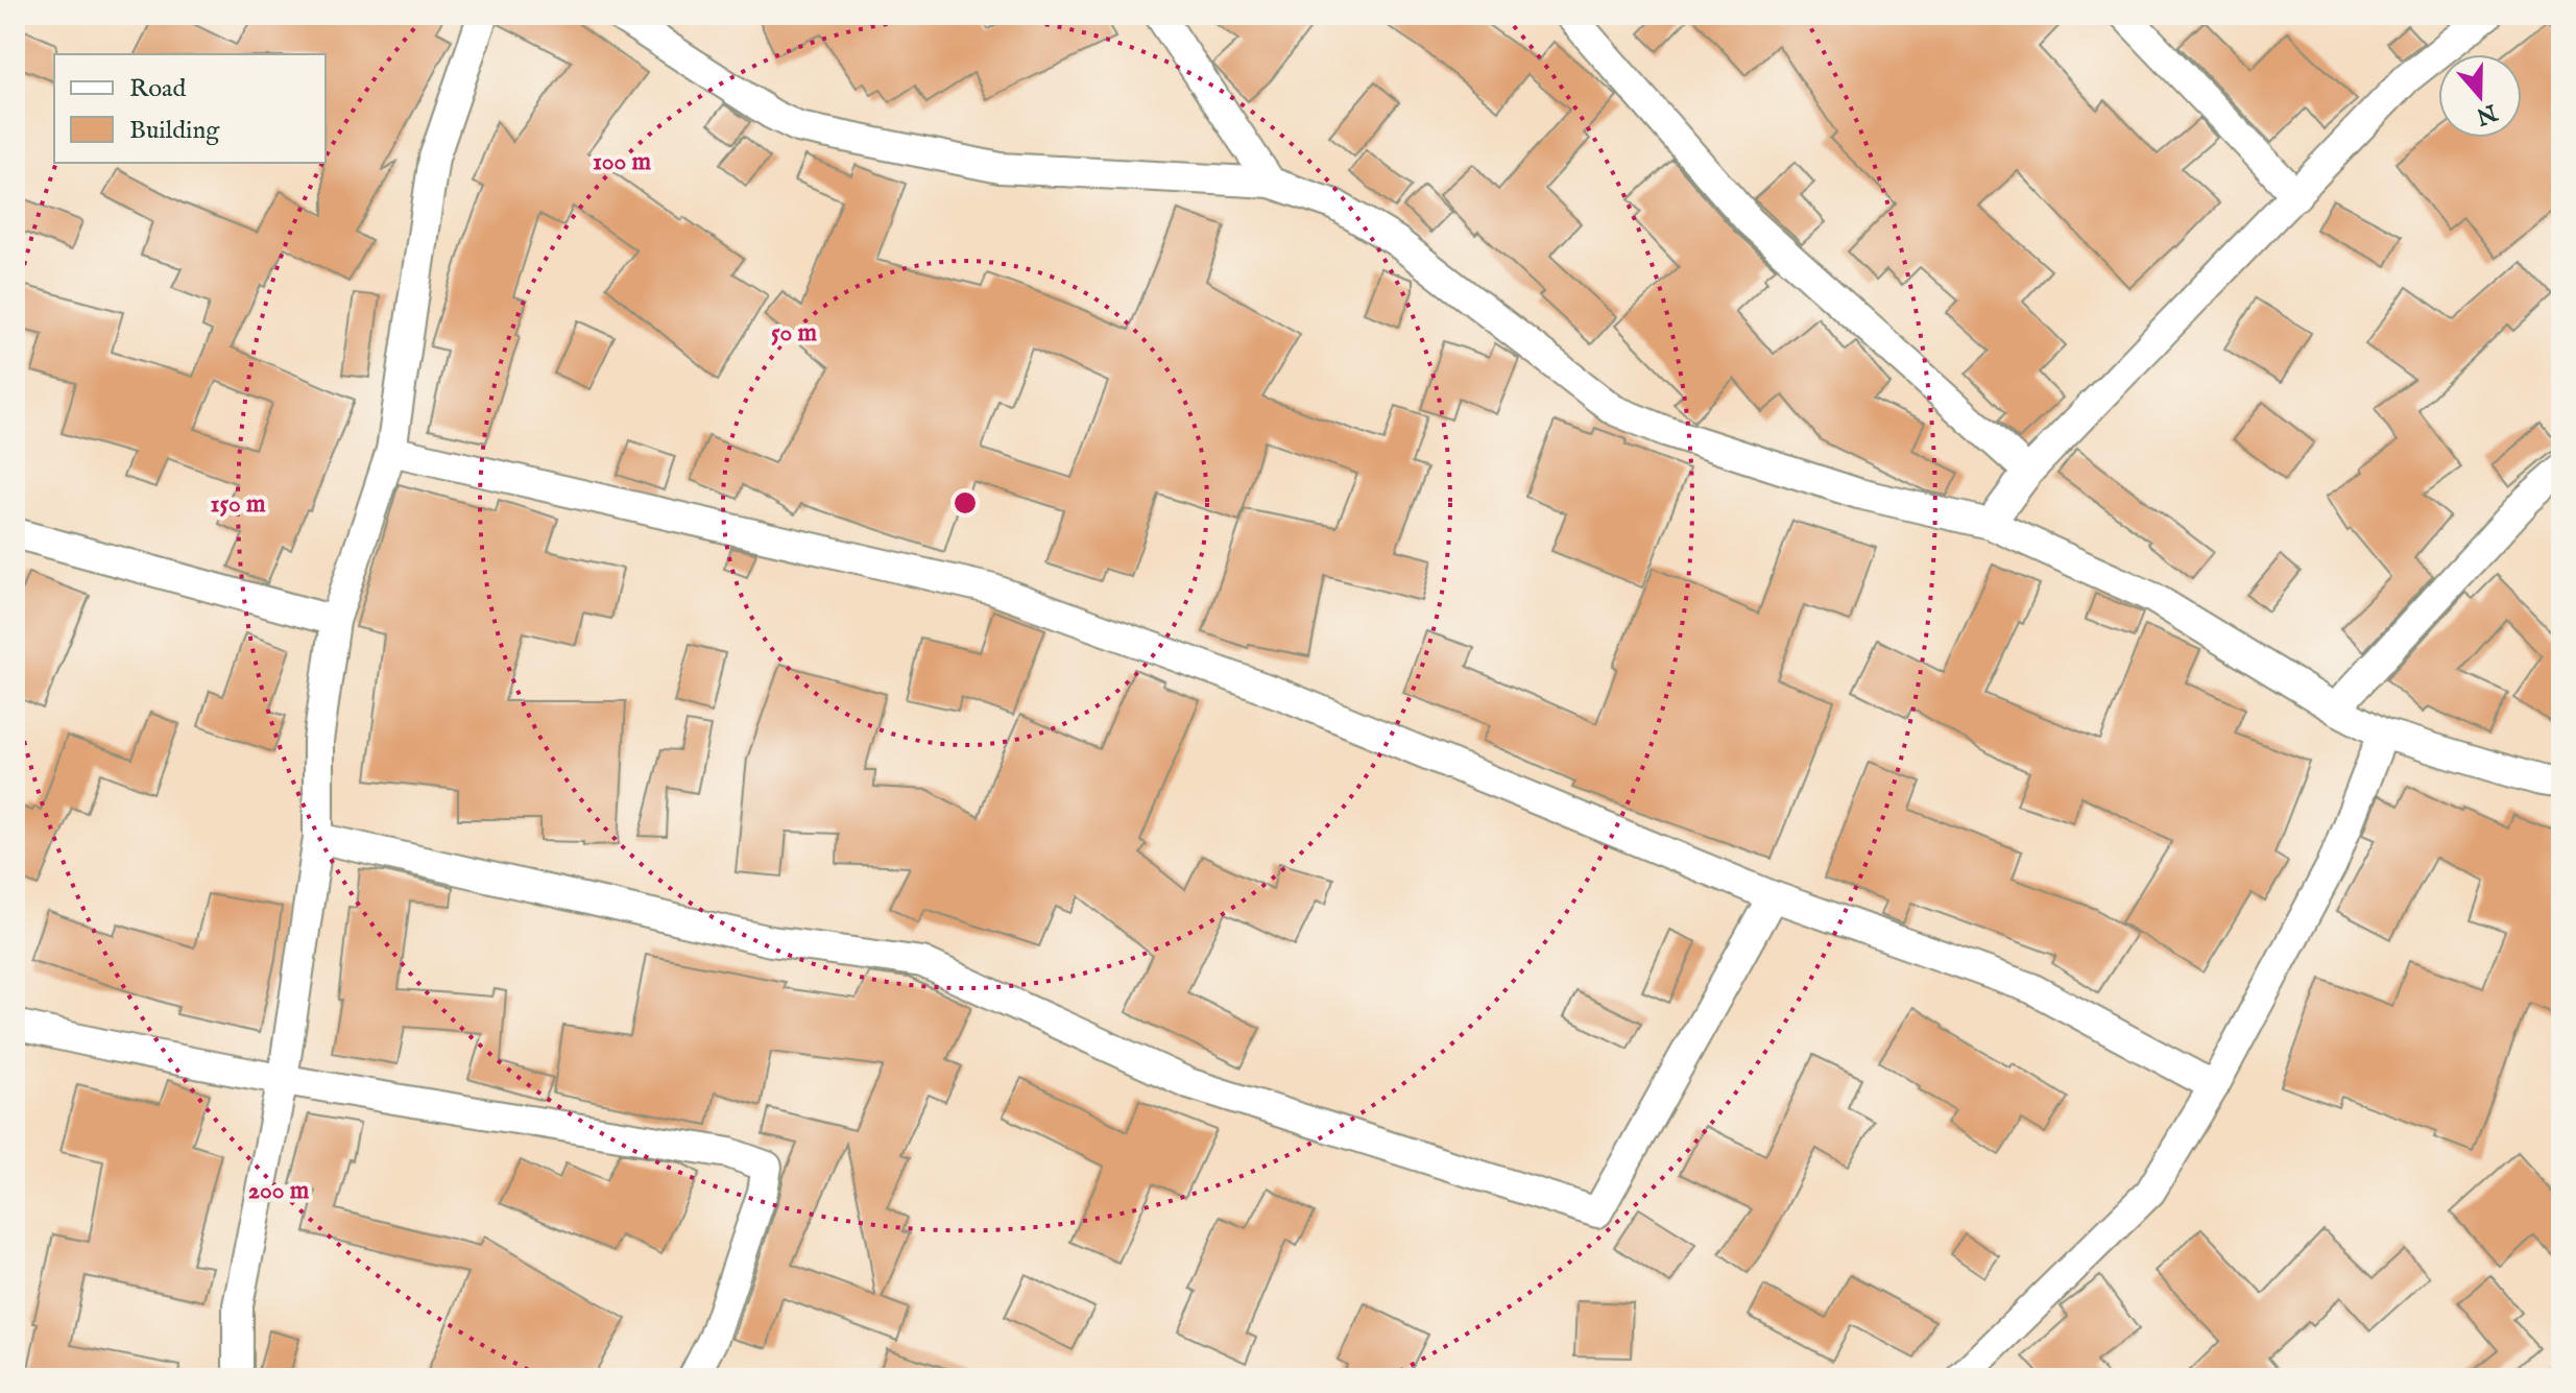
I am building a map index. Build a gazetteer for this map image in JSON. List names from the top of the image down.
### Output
{
  "legend": ["Road", "Building"],
  "north": "bottom",
  "rings": [
    "100 m",
    "50 m",
    "150 m",
    "200 m"
  ]
}
